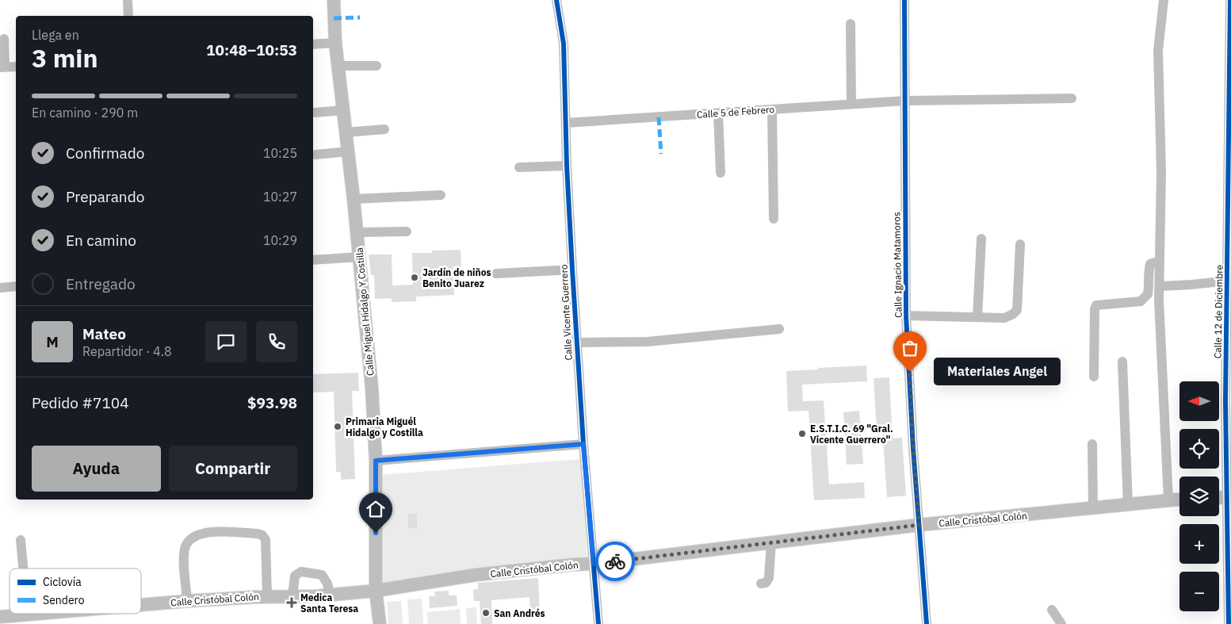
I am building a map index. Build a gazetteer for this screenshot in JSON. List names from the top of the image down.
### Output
{
  "streets": {
    "main road": ["Calle Miguel Hidalgo Y Costilla", "Calle Cristóbal Colón"],
    "street": [
      "Calle 5 de Febrero",
      "Calle Ignacio Matamoros",
      "Calle 12 de Diciembre",
      "Calle Vicente Guerrero"
    ]
  },
  "crossings": [
    ["Calle 5 de Febrero", "Calle Ignacio Matamoros"],
    ["Calle 5 de Febrero", "Calle Vicente Guerrero"],
    ["Calle Ignacio Matamoros", "Calle Cristóbal Colón"],
    ["Calle Miguel Hidalgo Y Costilla", "Calle Cristóbal Colón"],
    ["Calle Vicente Guerrero", "Calle Cristóbal Colón"]
  ],
  "places": {
    "other": [
      "Jardín de niños Benito Juarez",
      "Materiales Angel",
      "Primaria Miguél Hidalgo y Costilla",
      "E.S.T.I.C. 69 \"Gral. Vicente Guerrero\"",
      "San Andrés"
    ],
    "health": ["Medica Santa Teresa"]
  },
  "legend": ["Ciclovía", "Sendero"],
  "north": "left",
  "page": {
    "heading": ["3 min", "Llega en", "10:48–10:53"],
    "panel": [
      "Mateo",
      "Repartidor · 4.8",
      "Pedido #7104",
      "$93.98"
    ],
    "bar": "En camino · 290 m",
    "list": [
      ["Confirmado", "10:25"],
      ["Preparando", "10:27"],
      ["En camino", "10:29"],
      "Entregado"
    ],
    "round": "M",
    "bubble": "Materiales Angel",
    "map_buttons": ["+", "−"],
    "buttons": ["Ayuda", "Compartir"]
  }
}
